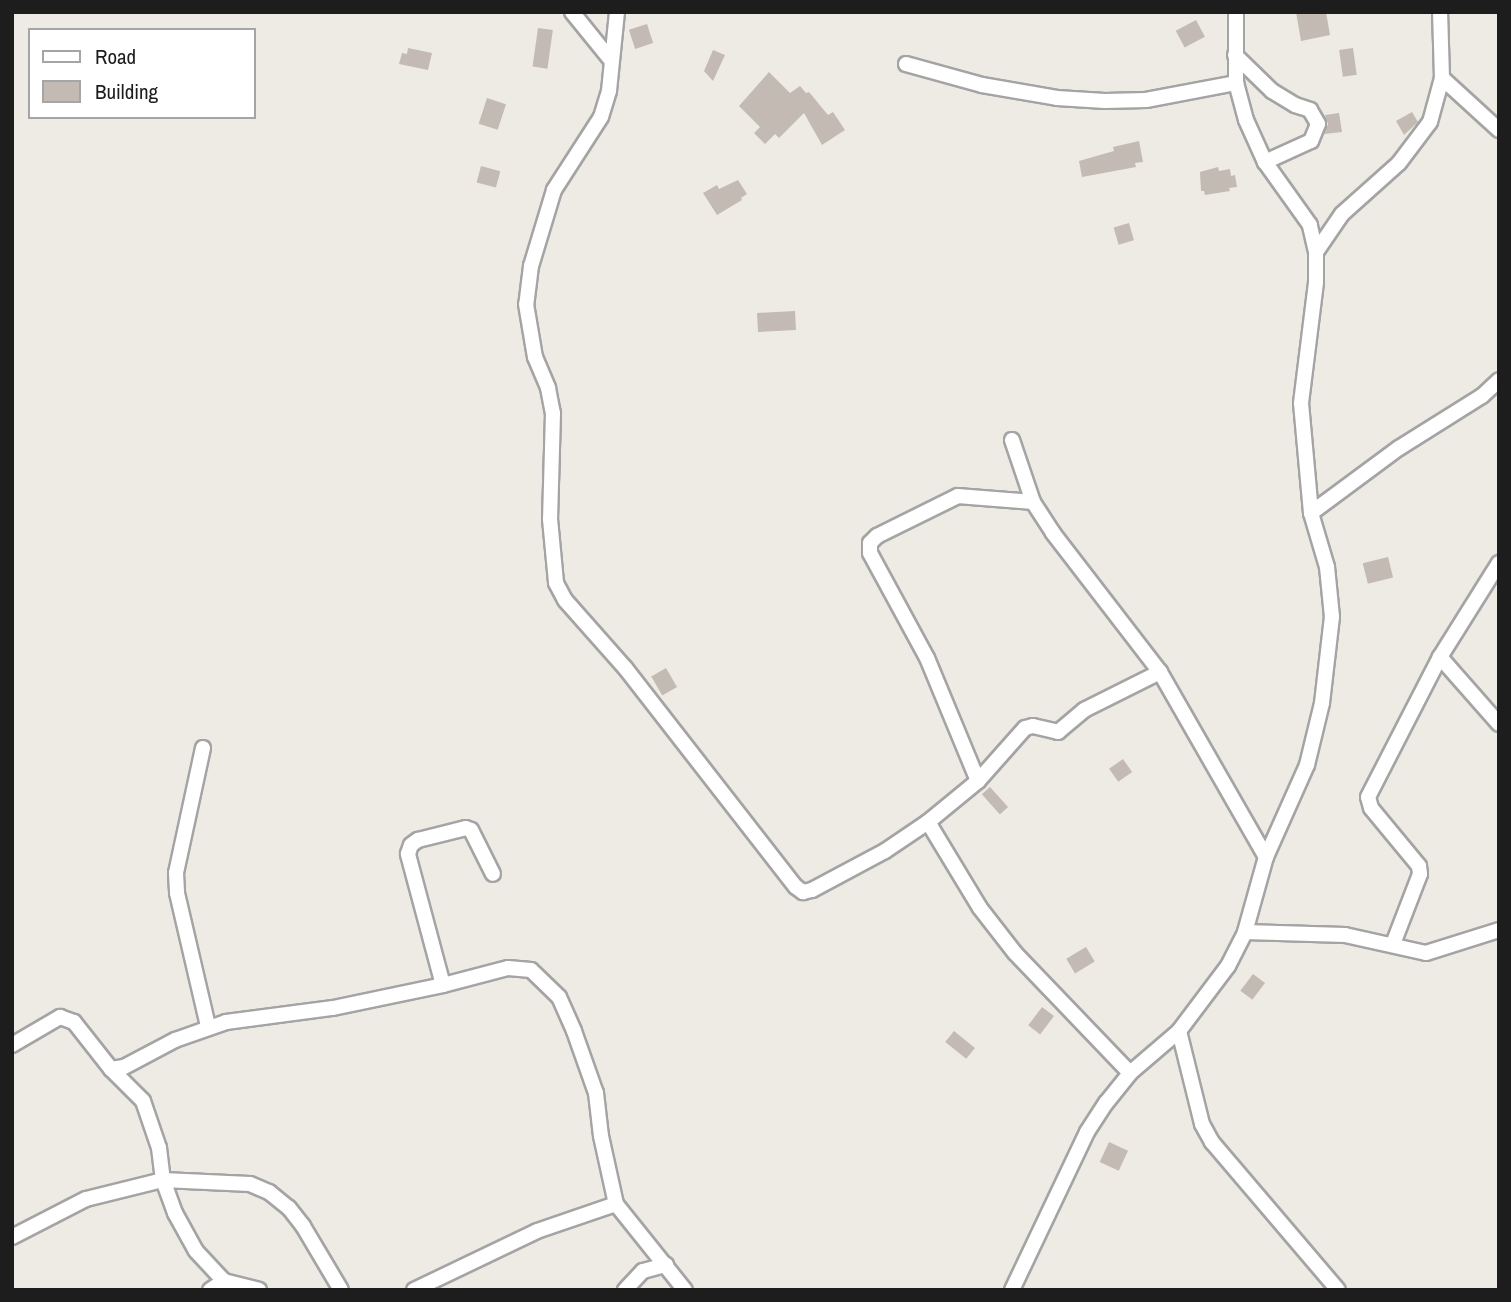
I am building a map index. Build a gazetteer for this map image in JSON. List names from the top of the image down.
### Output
{
  "legend": ["Road", "Building"]
}
